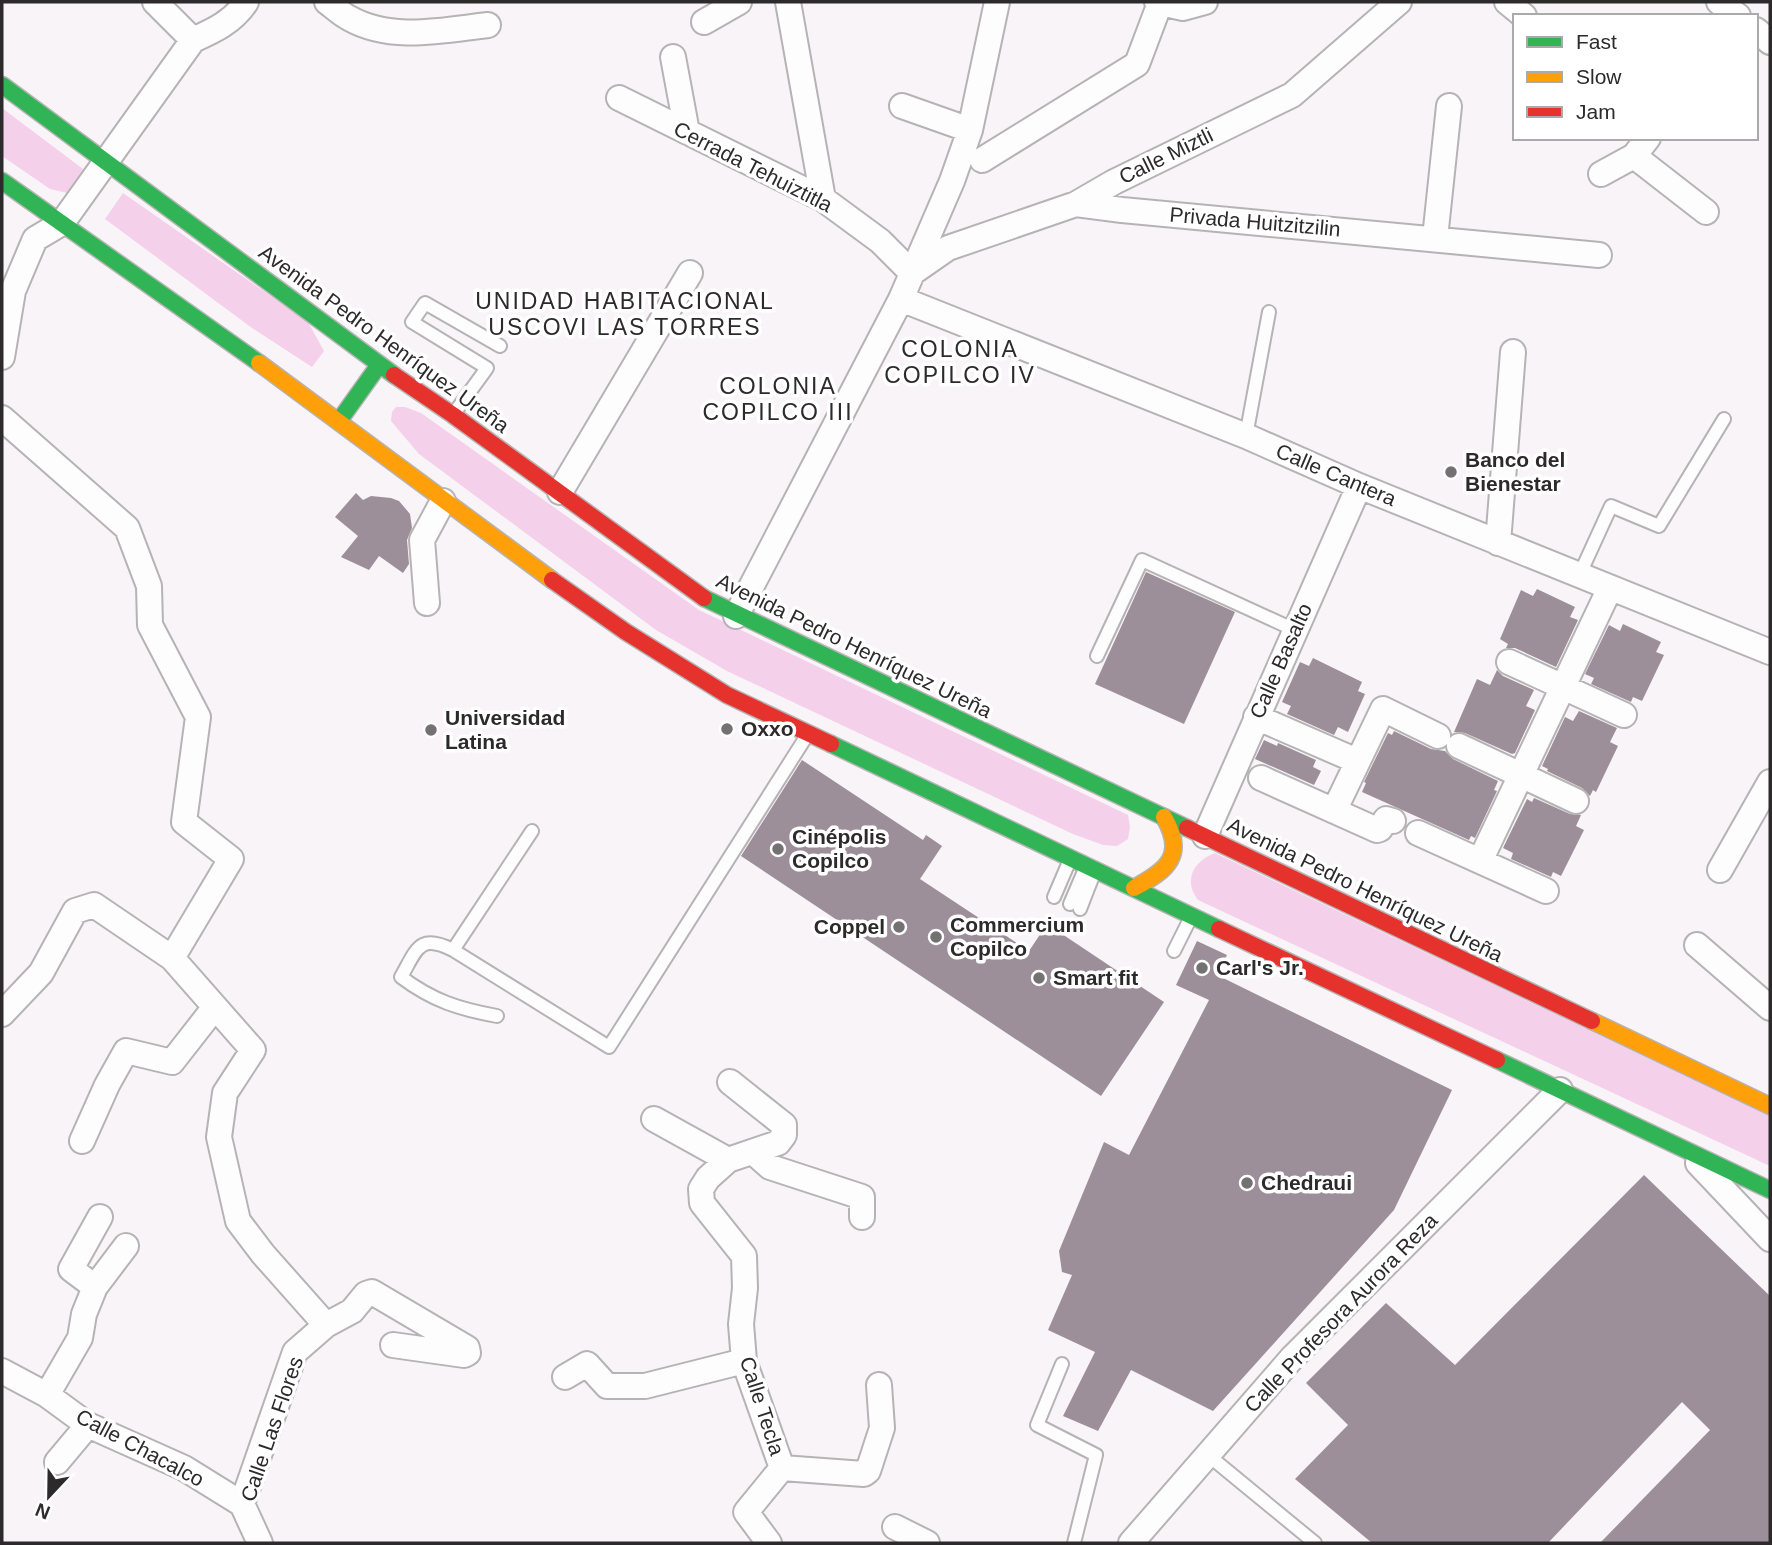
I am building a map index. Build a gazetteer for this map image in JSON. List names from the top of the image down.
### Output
{
  "streets": {
    "main road": ["Avenida Pedro Henríquez Ureña"],
    "street": [
      "Calle Miztli",
      "Cerrada Tehuiztitla",
      "Privada Huitzitzilin",
      "Calle Cantera",
      "Calle Basalto",
      "Calle Profesora Aurora Reza",
      "Calle Tecla",
      "Calle Las Flores",
      "Calle Chacalco"
    ]
  },
  "crossings": [
    ["Calle Miztli", "Cerrada Tehuiztitla"],
    ["Calle Miztli", "Privada Huitzitzilin"],
    ["Avenida Pedro Henríquez Ureña", "Calle Basalto"],
    ["Calle Cantera", "Calle Basalto"],
    ["Calle Las Flores", "Calle Chacalco"]
  ],
  "districts": ["UNIDAD HABITACIONAL USCOVI LAS TORRES", "COLONIA COPILCO IV", "COLONIA COPILCO III"],
  "places": [
    "Banco del Bienestar",
    "Oxxo",
    "Universidad Latina",
    "Cinépolis Copilco",
    "Coppel",
    "Commercium Copilco",
    "Carl's Jr.",
    "Smart fit",
    "Chedraui"
  ],
  "legend": ["Fast", "Slow", "Jam"],
  "north": "bottom"
}
